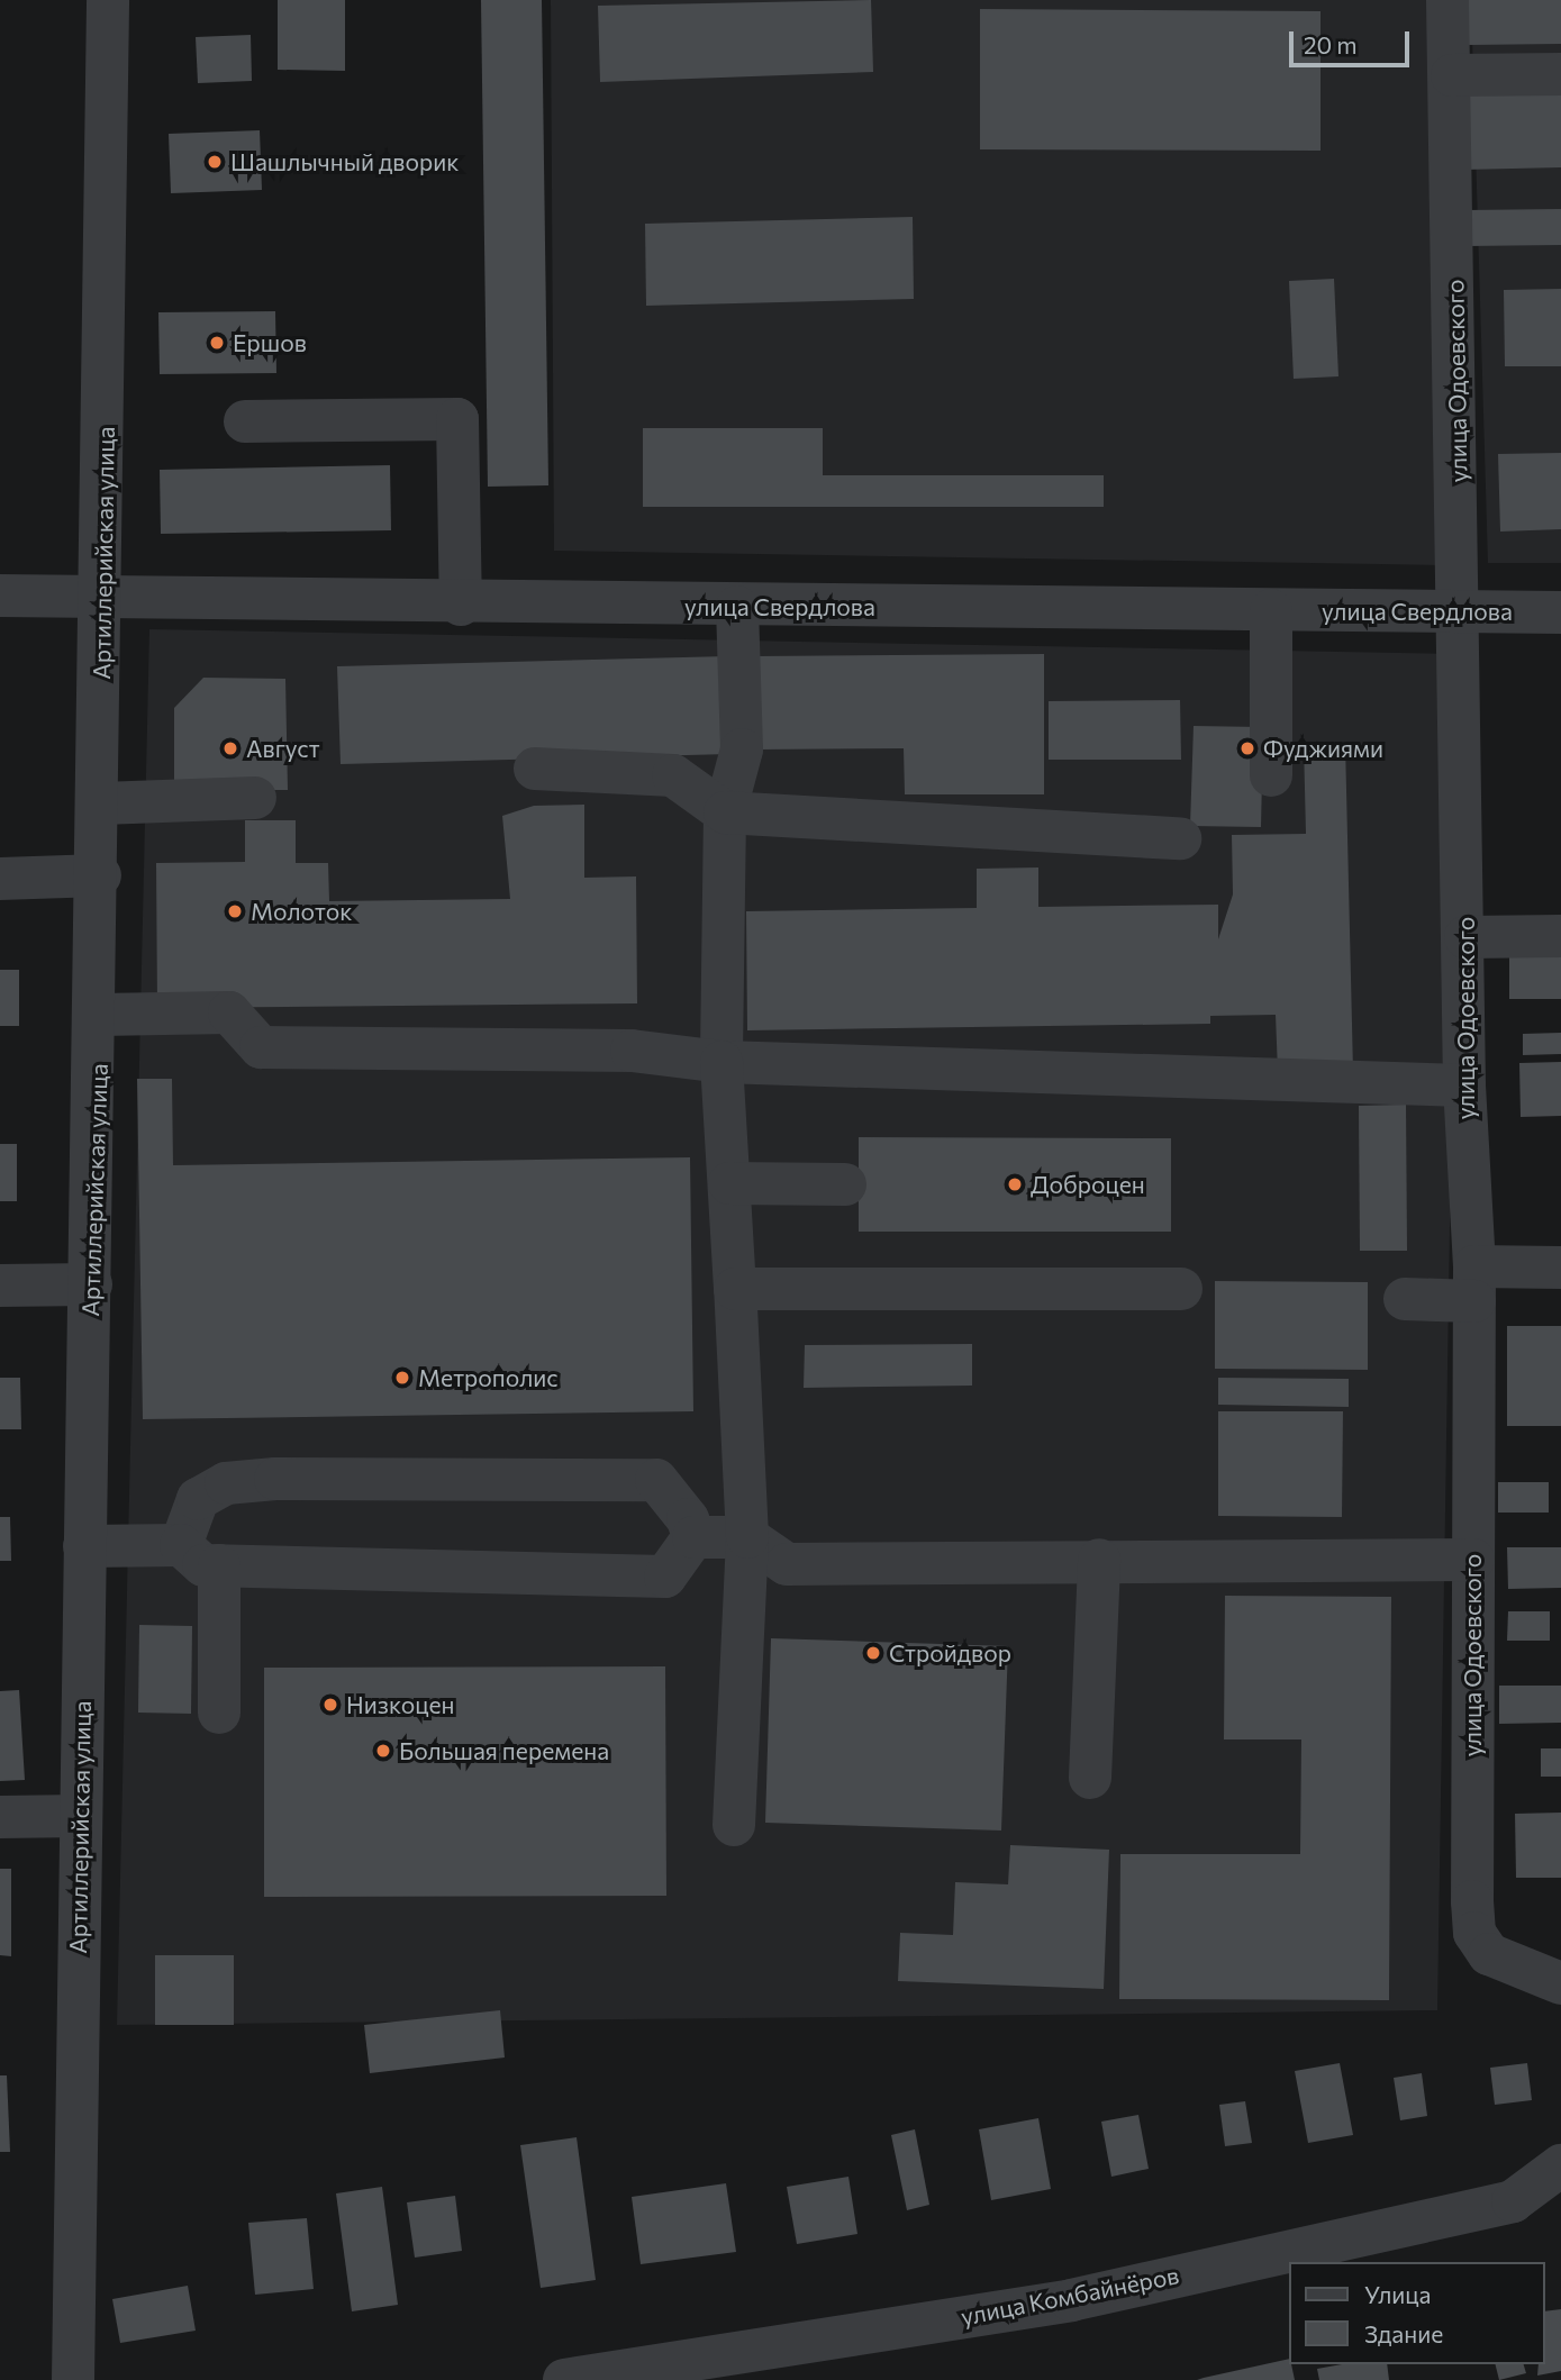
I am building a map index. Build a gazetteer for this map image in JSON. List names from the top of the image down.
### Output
{
  "streets": {
    "street": [
      "улица Одоевского",
      "Артиллерийская улица",
      "улица Свердлова",
      "улица Комбайнёров"
    ]
  },
  "crossings": [
    ["улица Одоевского", "улица Свердлова"],
    ["Артиллерийская улица", "улица Свердлова"]
  ],
  "places": [
    "Шашлычный дворик",
    "Ершов",
    "Август",
    "Фуджиями",
    "Молоток",
    "Доброцен",
    "Метрополис",
    "Стройдвор",
    "Низкоцен",
    "Большая перемена"
  ],
  "legend": ["Улица", "Здание"],
  "scale_bar": "20 m"
}
